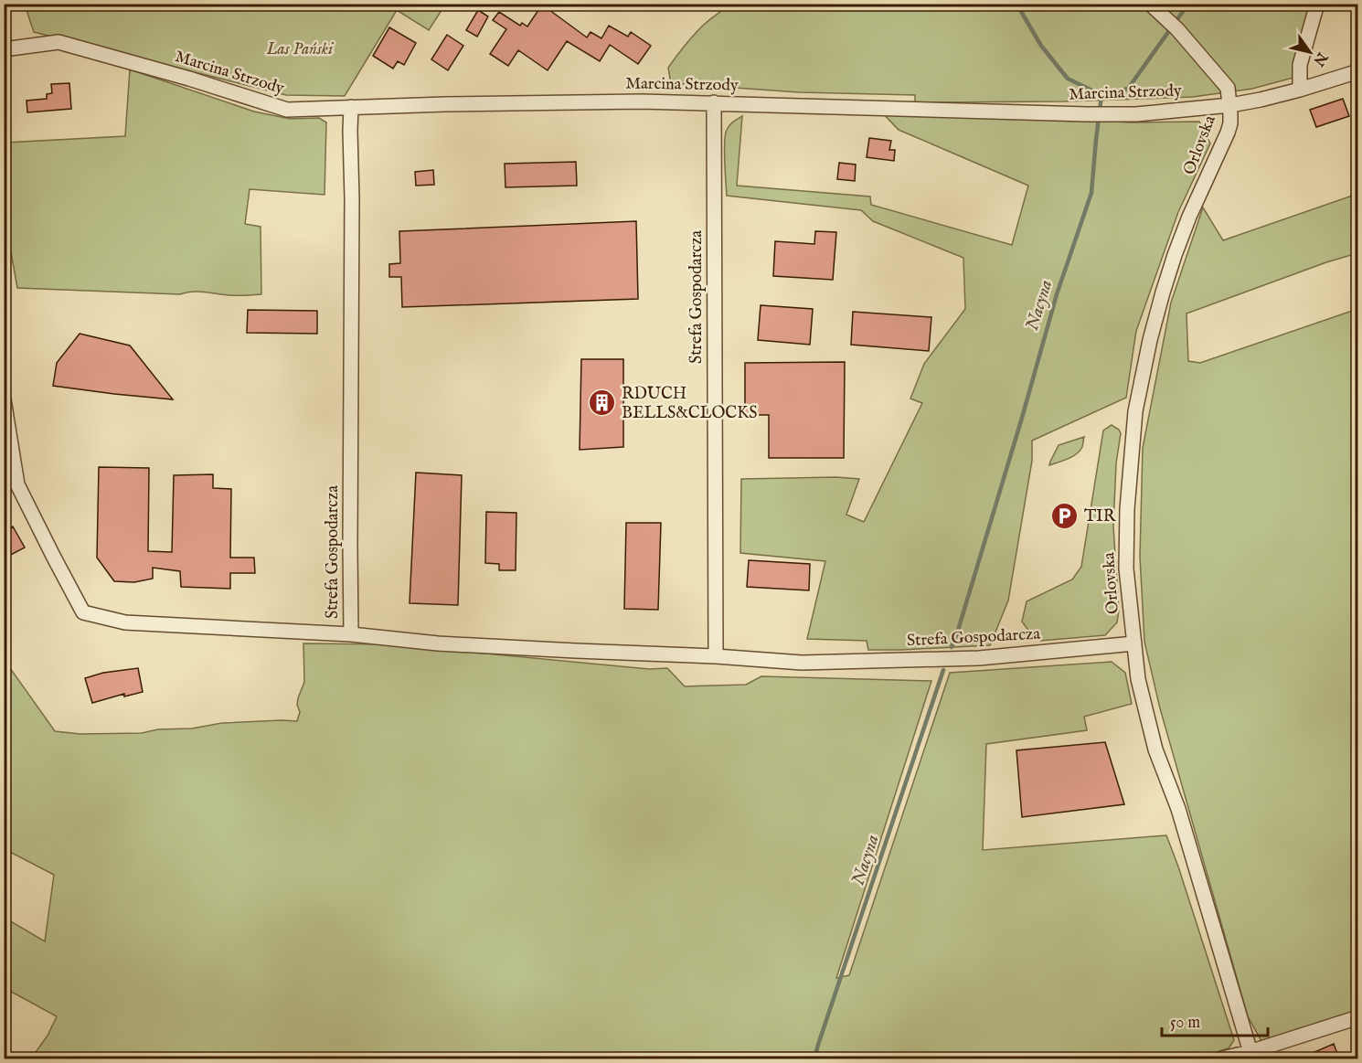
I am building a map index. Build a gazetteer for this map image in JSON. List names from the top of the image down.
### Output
{
  "streets": {
    "street": ["Marcina Strzody", "Orlovska", "Strefa Gospodarcza"]
  },
  "crossings": [
    ["Marcina Strzody", "Orlovska"],
    ["Marcina Strzody", "Strefa Gospodarcza"],
    ["Orlovska", "Strefa Gospodarcza"]
  ],
  "water": ["Nacyna"],
  "parks": ["Las Pański"],
  "places": {
    "building": ["RDUCH BELLS&CLOCKS"],
    "parking": ["TIR"]
  },
  "scale_bar": "50 m",
  "north": "bottom right"
}
